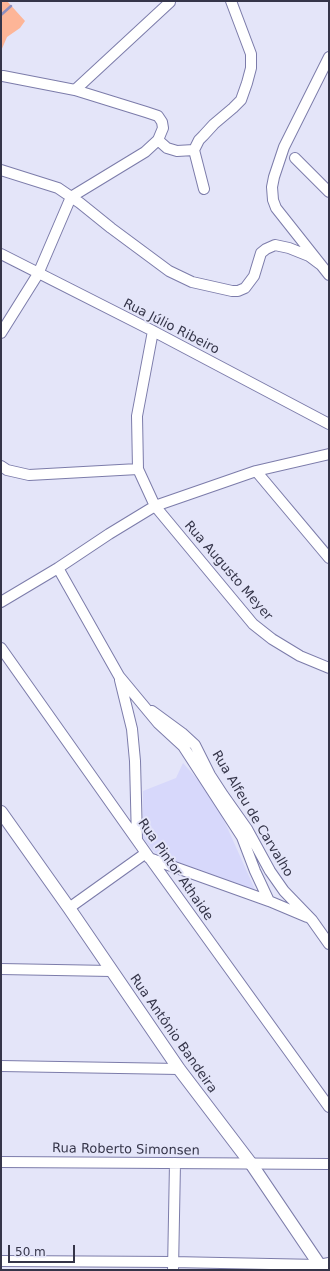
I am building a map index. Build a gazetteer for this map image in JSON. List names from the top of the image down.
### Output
{
  "streets": {
    "street": [
      "Rua Júlio Ribeiro",
      "Rua Augusto Meyer",
      "Rua Alfeu de Carvalho",
      "Rua Pintor Athaide",
      "Rua Antônio Bandeira",
      "Rua Roberto Simonsen"
    ]
  },
  "crossings": [
    ["Rua Antônio Bandeira", "Rua Roberto Simonsen"]
  ],
  "scale_bar": "50 m"
}
